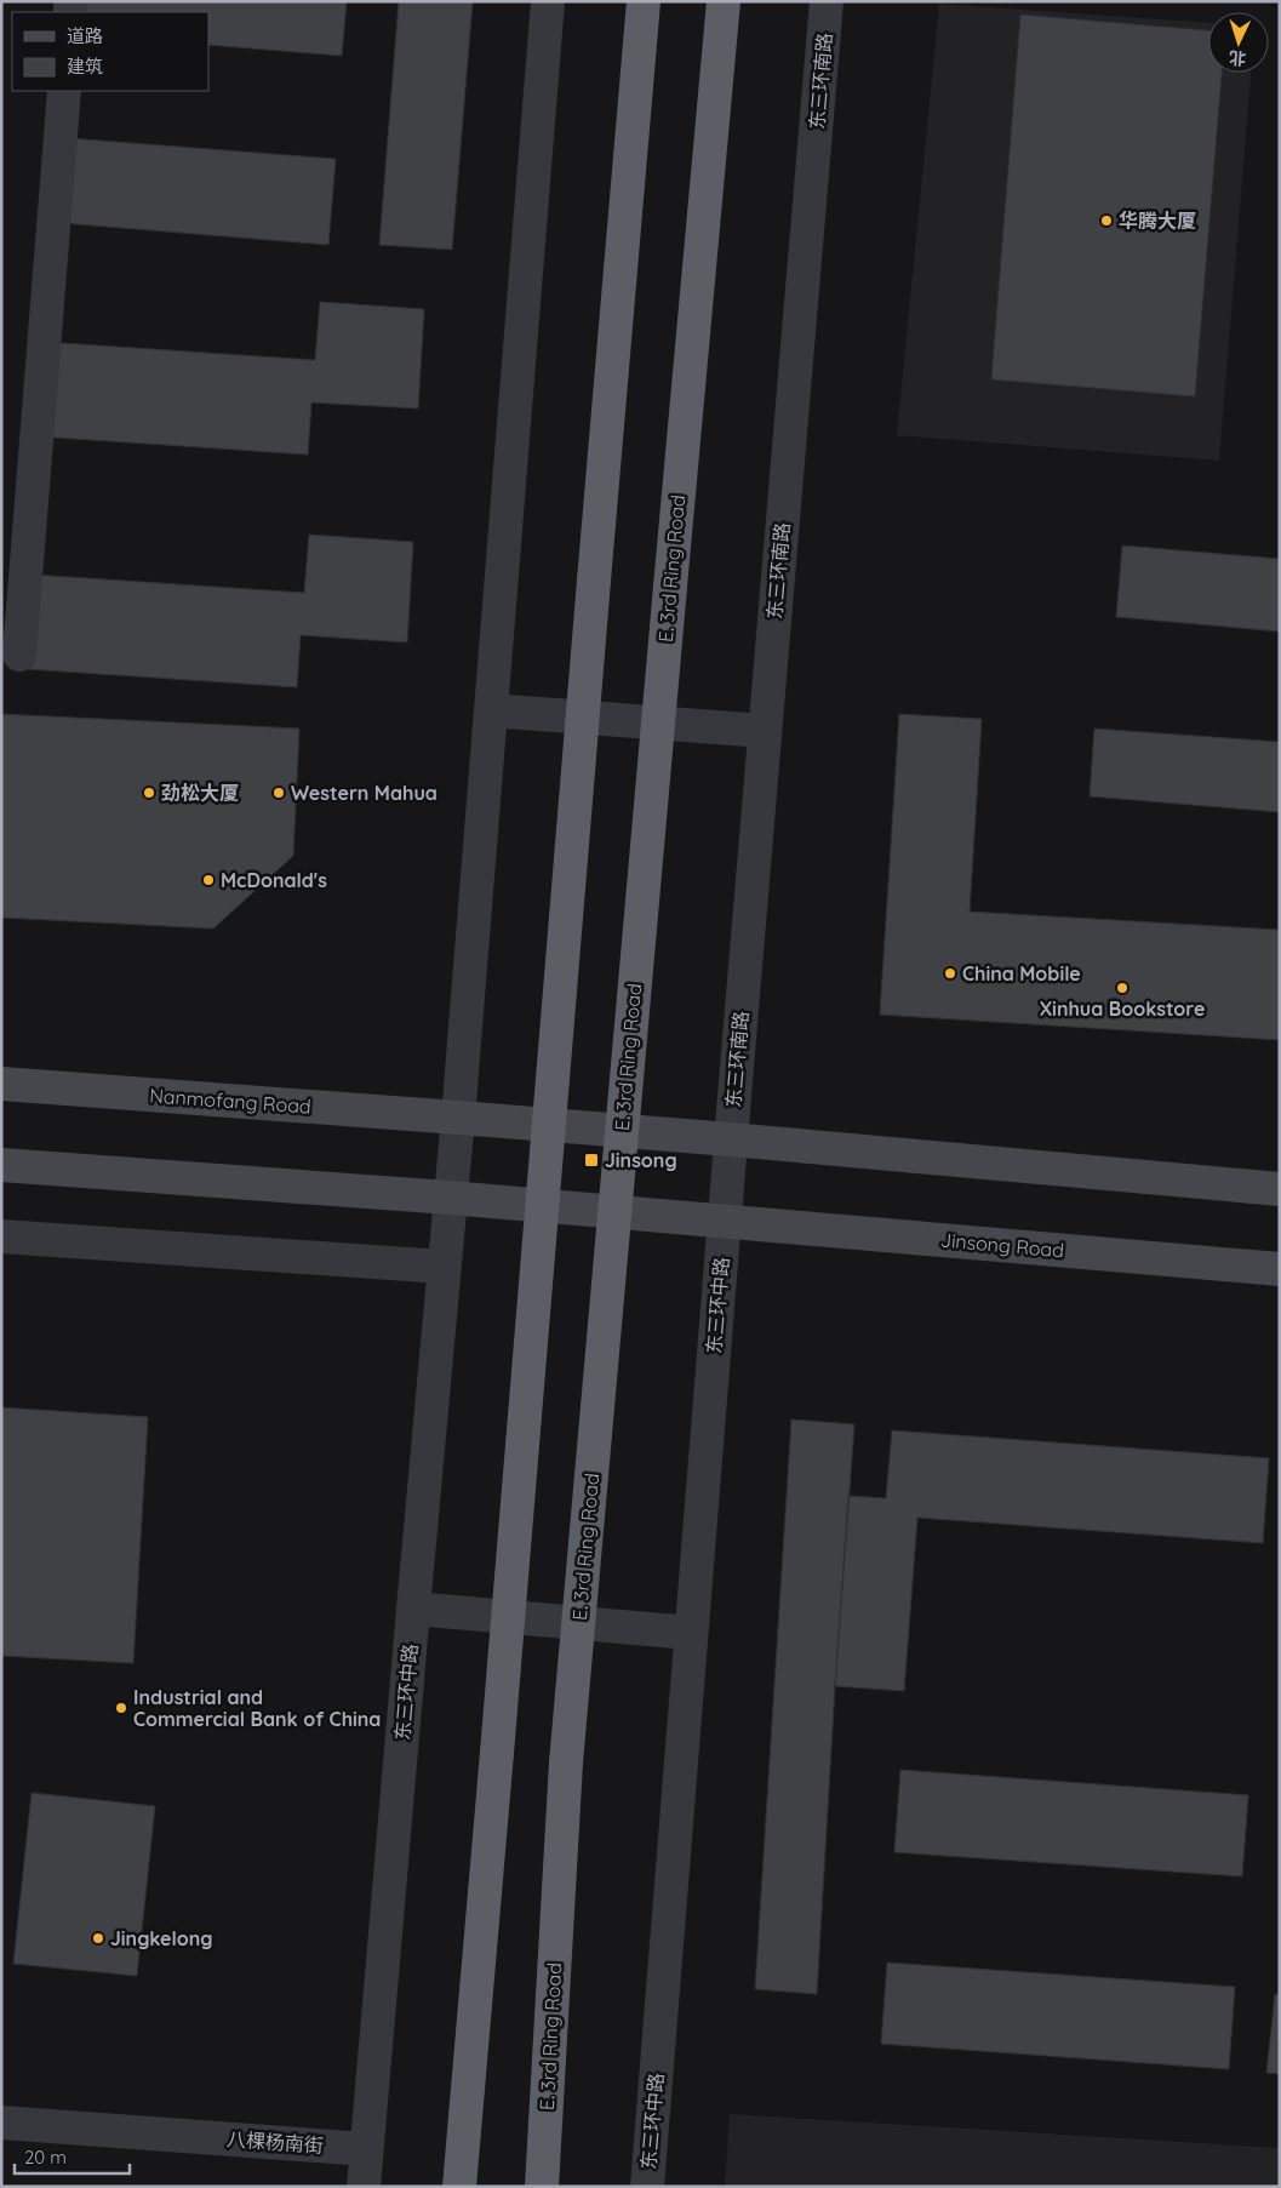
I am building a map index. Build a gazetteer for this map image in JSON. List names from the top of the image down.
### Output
{
  "streets": {
    "highway": ["E. 3rd Ring Road"],
    "main road": ["Nanmofang Road", "Jinsong Road"],
    "street": ["东三环南路", "东三环中路", "八棵杨南街"]
  },
  "crossings": [
    ["东三环南路", "Nanmofang Road"],
    ["东三环南路", "Jinsong Road"],
    ["东三环南路", "东三环中路"],
    ["Nanmofang Road", "东三环中路"],
    ["Jinsong Road", "东三环中路"],
    ["东三环中路", "八棵杨南街"]
  ],
  "places": {
    "other": [
      "华腾大厦",
      "劲松大厦",
      "Western Mahua",
      "McDonald's",
      "China Mobile",
      "Xinhua Bookstore",
      "Industrial and Commercial Bank of China",
      "Jingkelong"
    ],
    "transit": ["Jinsong"]
  },
  "legend": ["道路", "建筑"],
  "scale_bar": "20 m",
  "north": "bottom"
}
